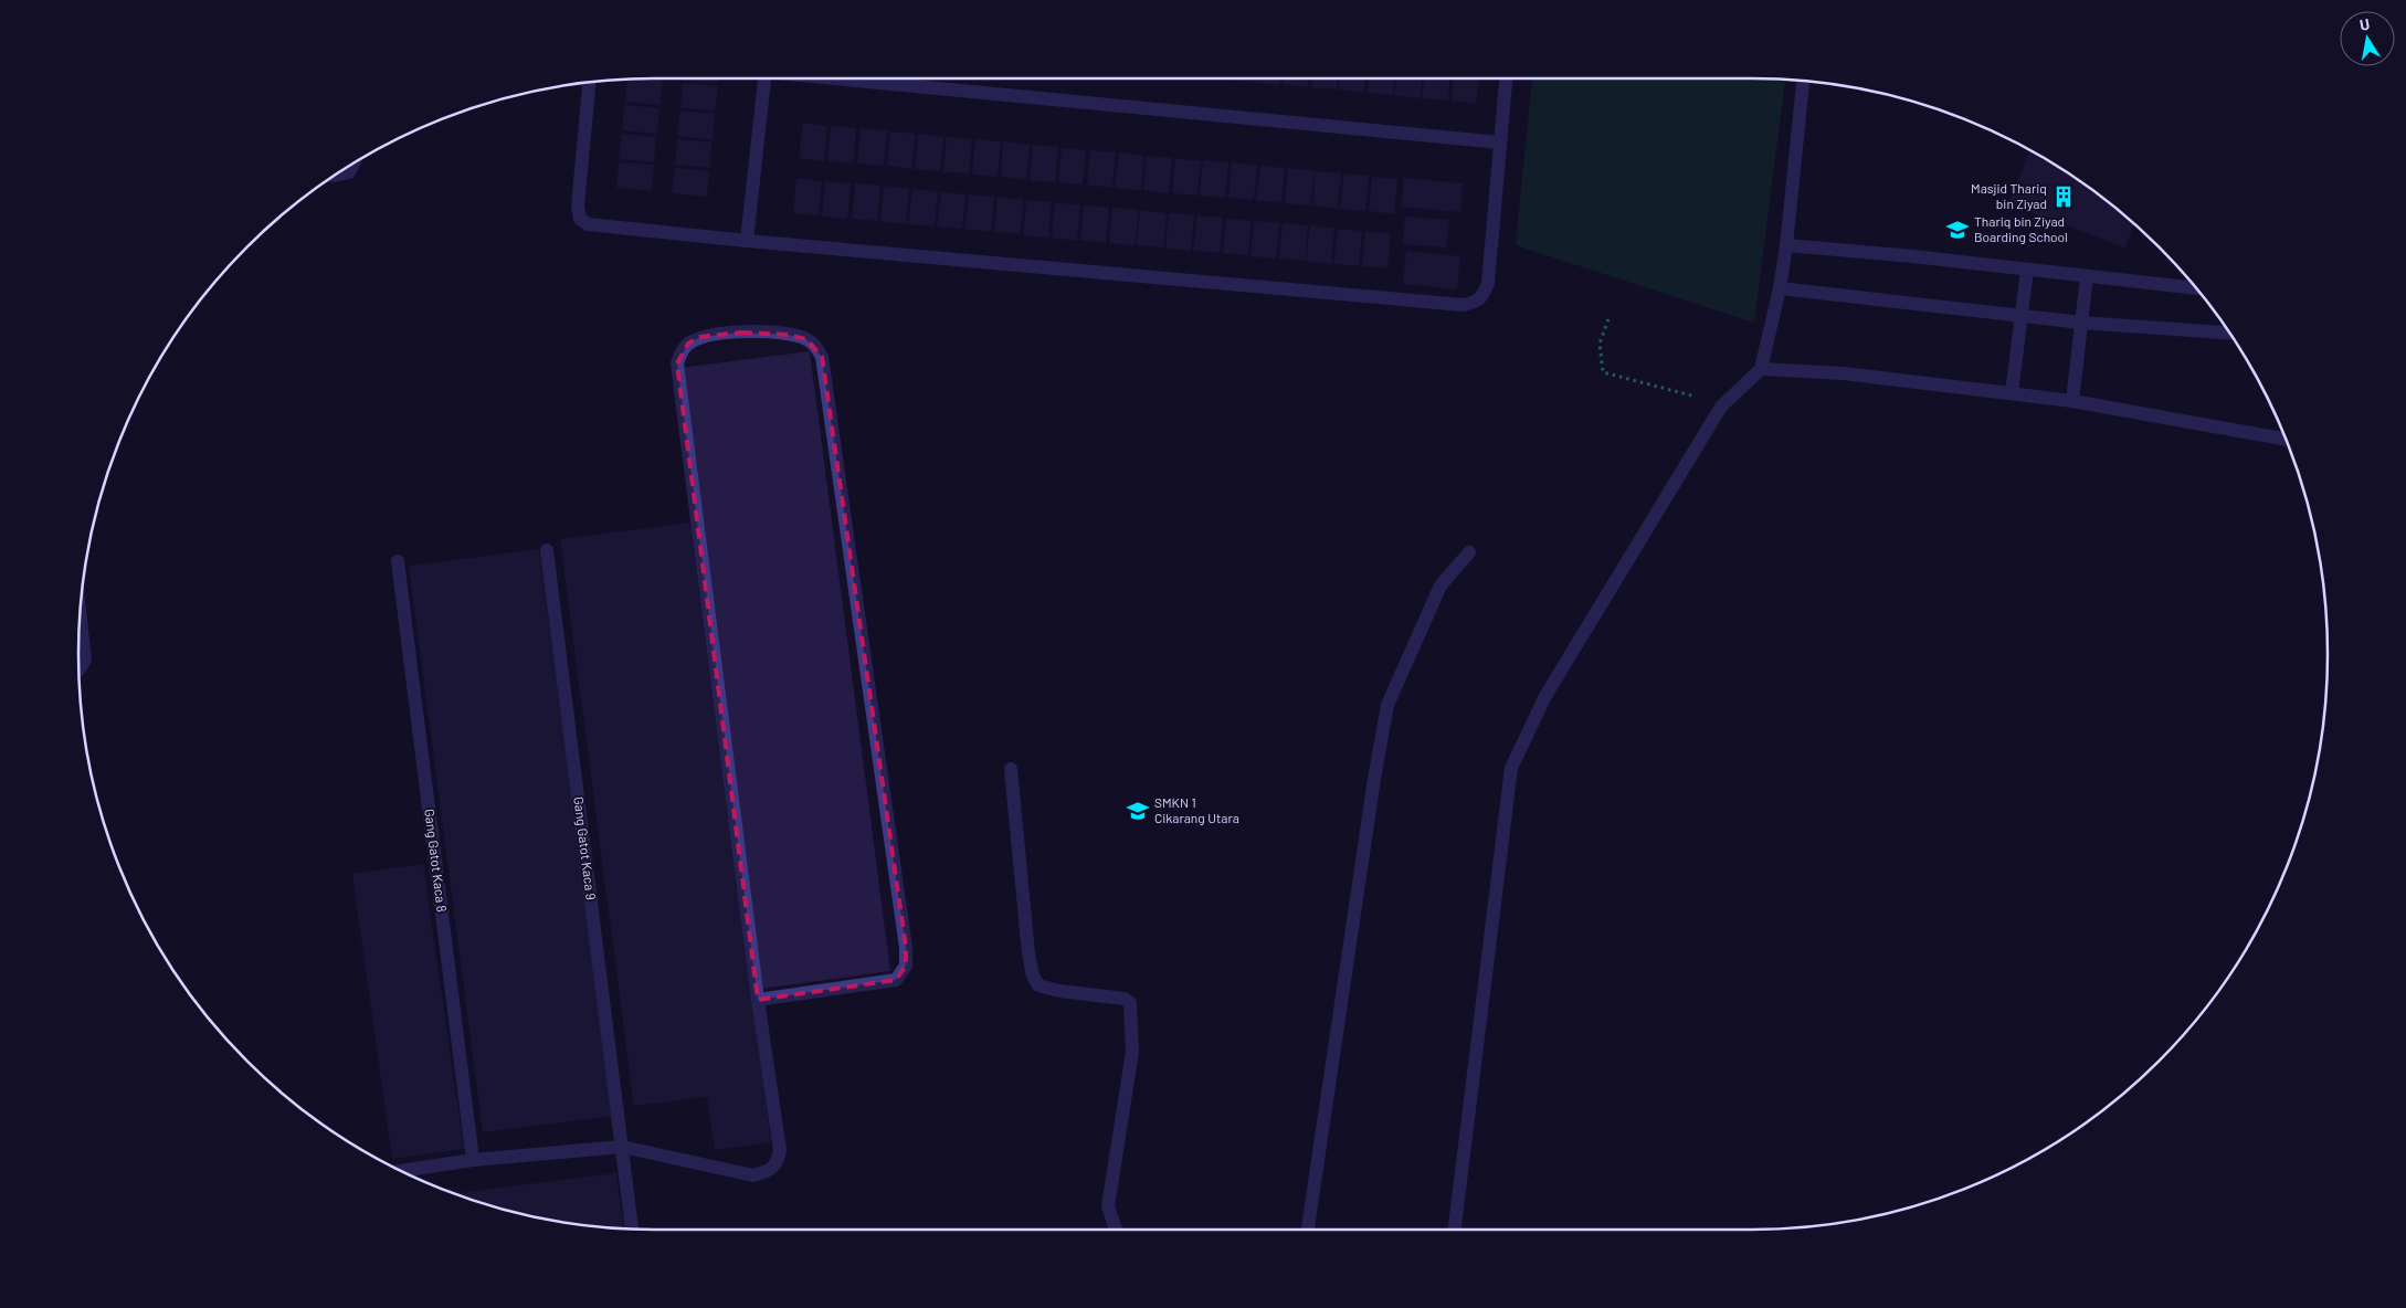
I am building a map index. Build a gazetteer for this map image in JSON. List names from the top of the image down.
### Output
{
  "streets": {
    "street": ["Gang Gatot Kaca 9", "Gang Gatot Kaca 8"]
  },
  "places": {
    "building": ["Masjid Thariq bin Ziyad"],
    "school or university": ["Thariq bin Ziyad Boarding School", "SMKN 1 Cikarang Utara"]
  },
  "north": "top"
}
